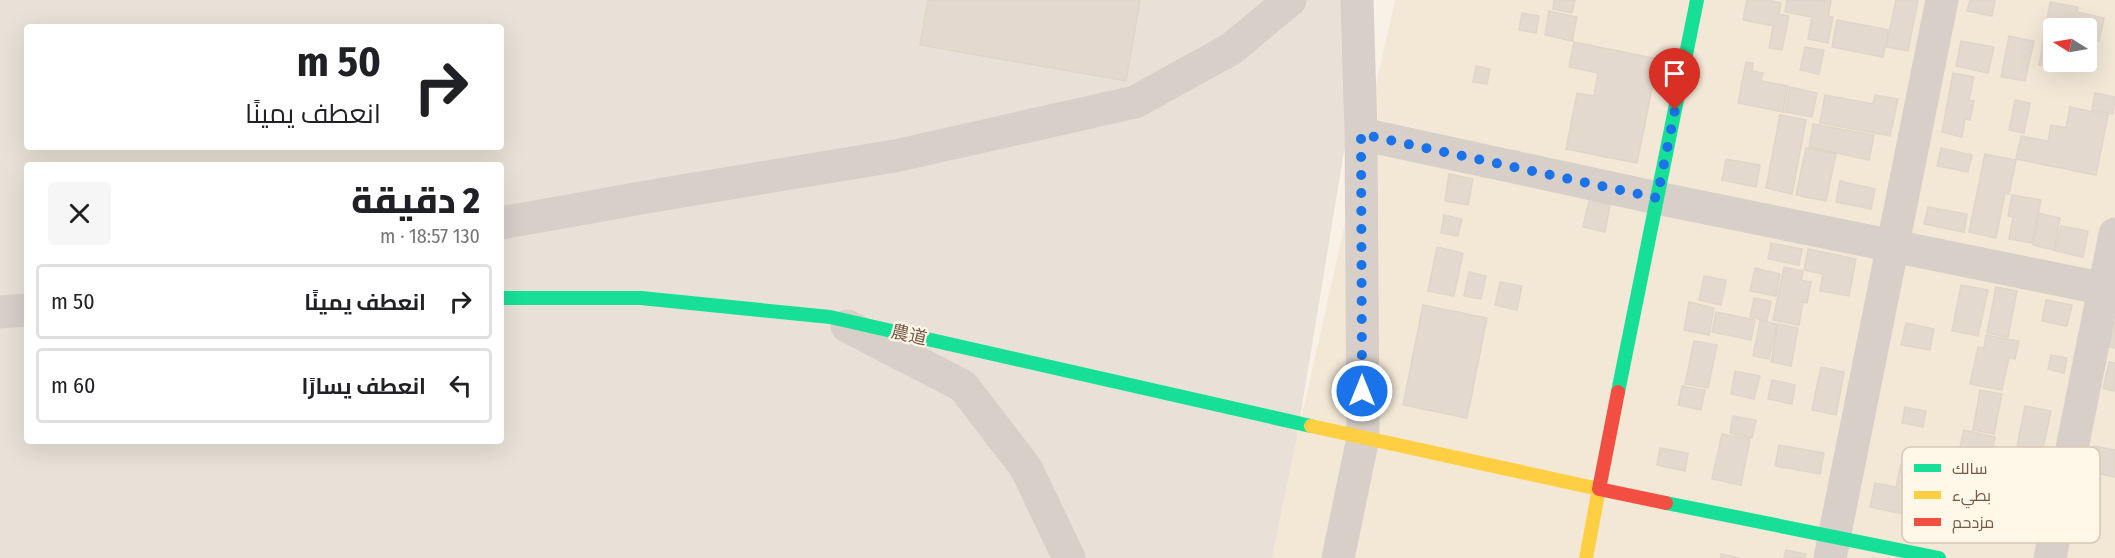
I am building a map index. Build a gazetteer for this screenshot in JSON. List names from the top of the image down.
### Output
{
  "streets": {
    "street": ["農道"]
  },
  "legend": ["سالك", "بطيء", "مزدحم"],
  "north": "left",
  "page": {
    "turn": ["50 m", "انعطف يمينًا"],
    "heading": ["2 دقيقة", "130 m · 18:57"],
    "list": [
      {
        "name": "انعطف يمينًا",
        "value": "50 m"
      },
      {
        "name": "انعطف يسارًا",
        "value": "60 m"
      }
    ]
  }
}
